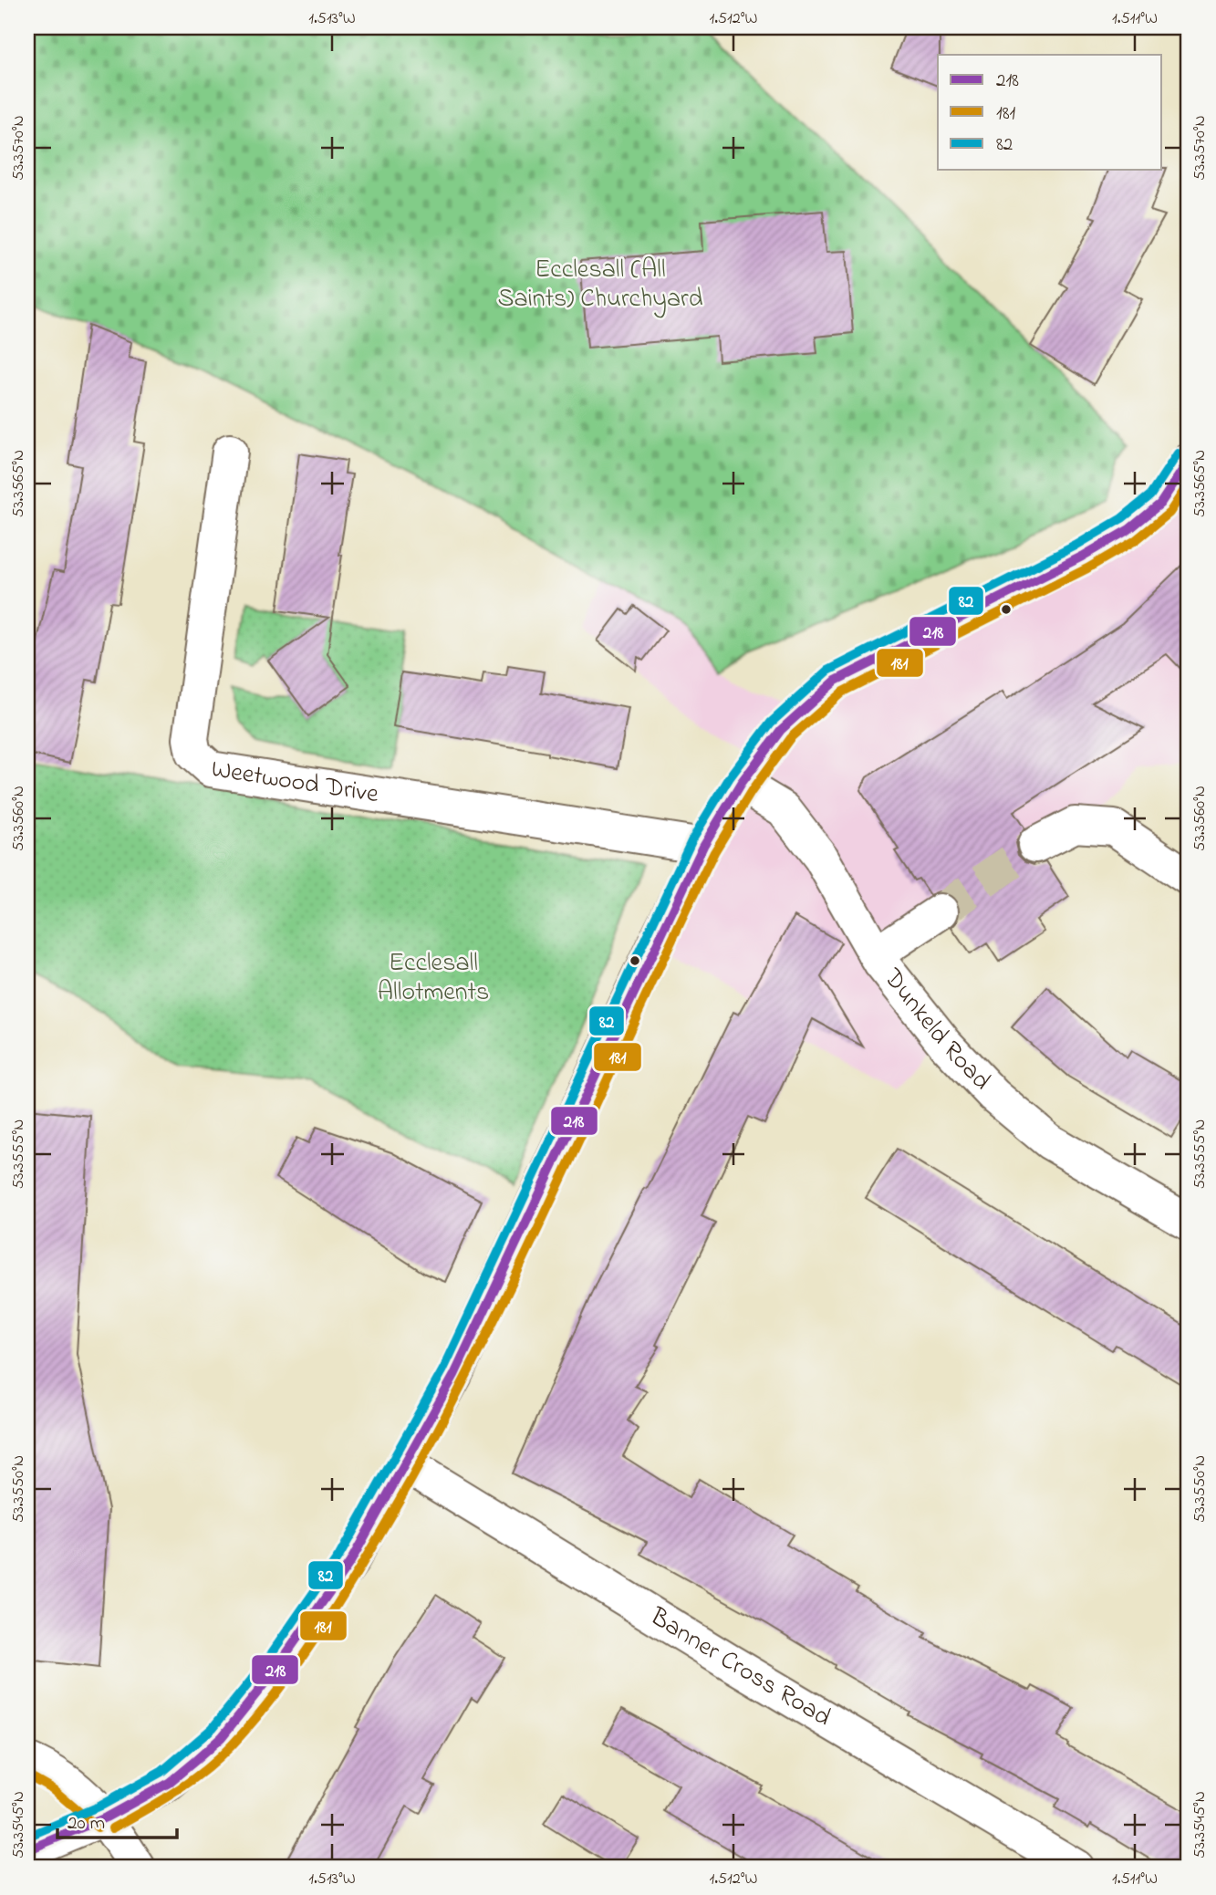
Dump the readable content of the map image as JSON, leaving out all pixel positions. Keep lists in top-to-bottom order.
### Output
{
  "streets": {
    "street": ["Weetwood Drive", "Dunkeld Road", "Banner Cross Road"]
  },
  "parks": ["Ecclesall (All Saints) Churchyard", "Ecclesall Allotments"],
  "lines": ["transit line 82", "transit line 218", "transit line 181"],
  "legend": ["218", "181", "82"],
  "scale_bar": "20 m",
  "coordinates": [
    "1.513°W",
    "1.512°W",
    "1.511°W",
    "53.3570°N",
    "53.3565°N",
    "53.3560°N",
    "53.3555°N",
    "53.3550°N",
    "53.3545°N"
  ]
}
